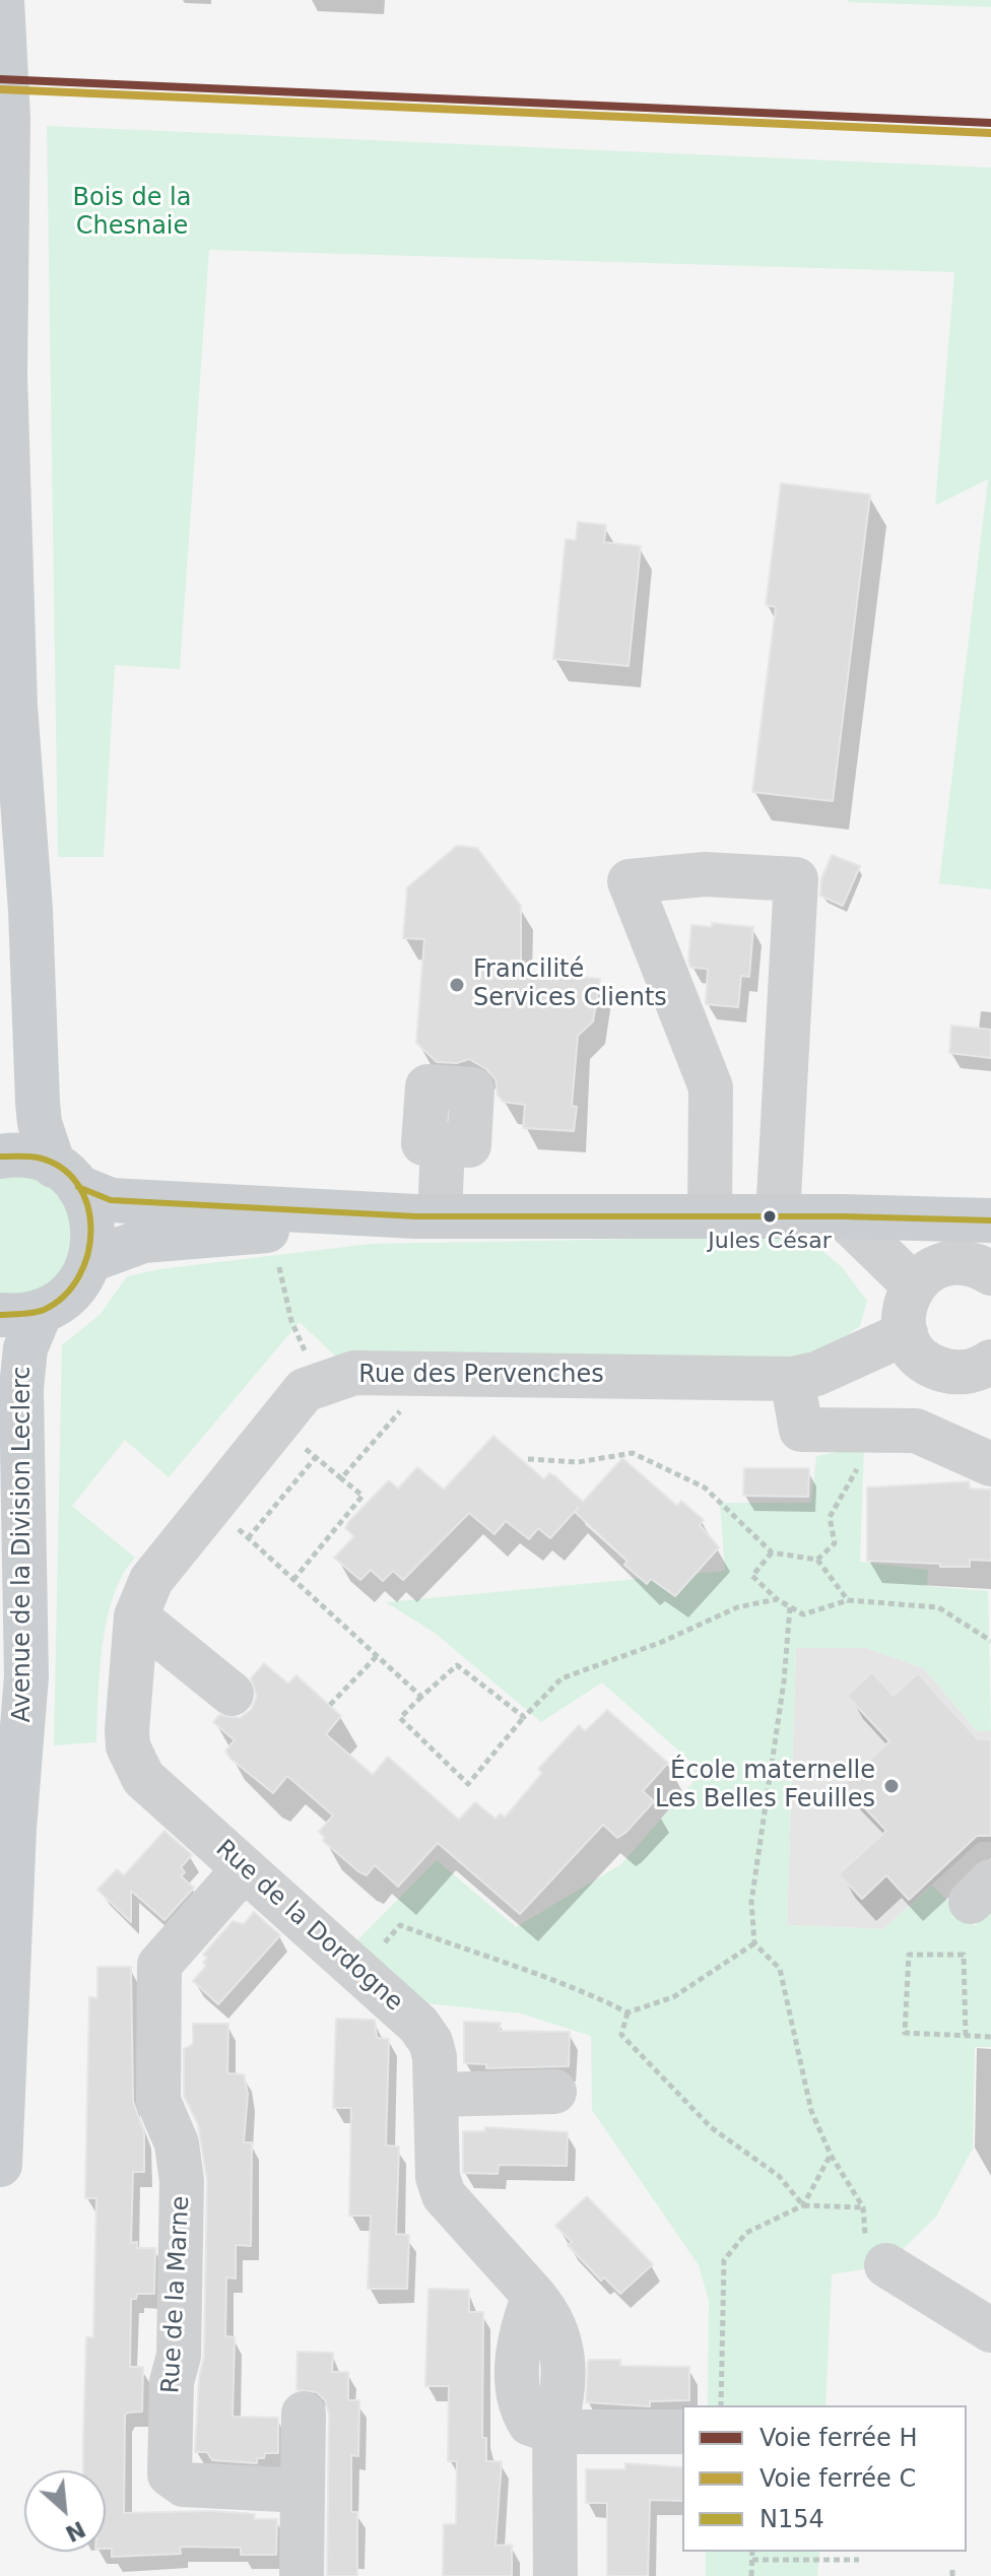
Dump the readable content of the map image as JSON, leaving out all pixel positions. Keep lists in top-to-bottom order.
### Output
{
  "streets": {
    "main road": ["Avenue de la Division Leclerc"],
    "street": ["Rue des Pervenches", "Rue de la Dordogne", "Rue de la Marne"]
  },
  "crossings": [
    ["Rue des Pervenches", "Rue de la Dordogne"],
    ["Rue de la Dordogne", "Rue de la Marne"]
  ],
  "parks": ["Bois de la Chesnaie"],
  "places": ["Francilité Services Clients", "Jules César", "École maternelle Les Belles Feuilles"],
  "lines": ["rail line H", "rail line C", "transit line N154"],
  "legend": ["Voie ferrée H", "Voie ferrée C", "N154"],
  "north": "bottom right"
}
